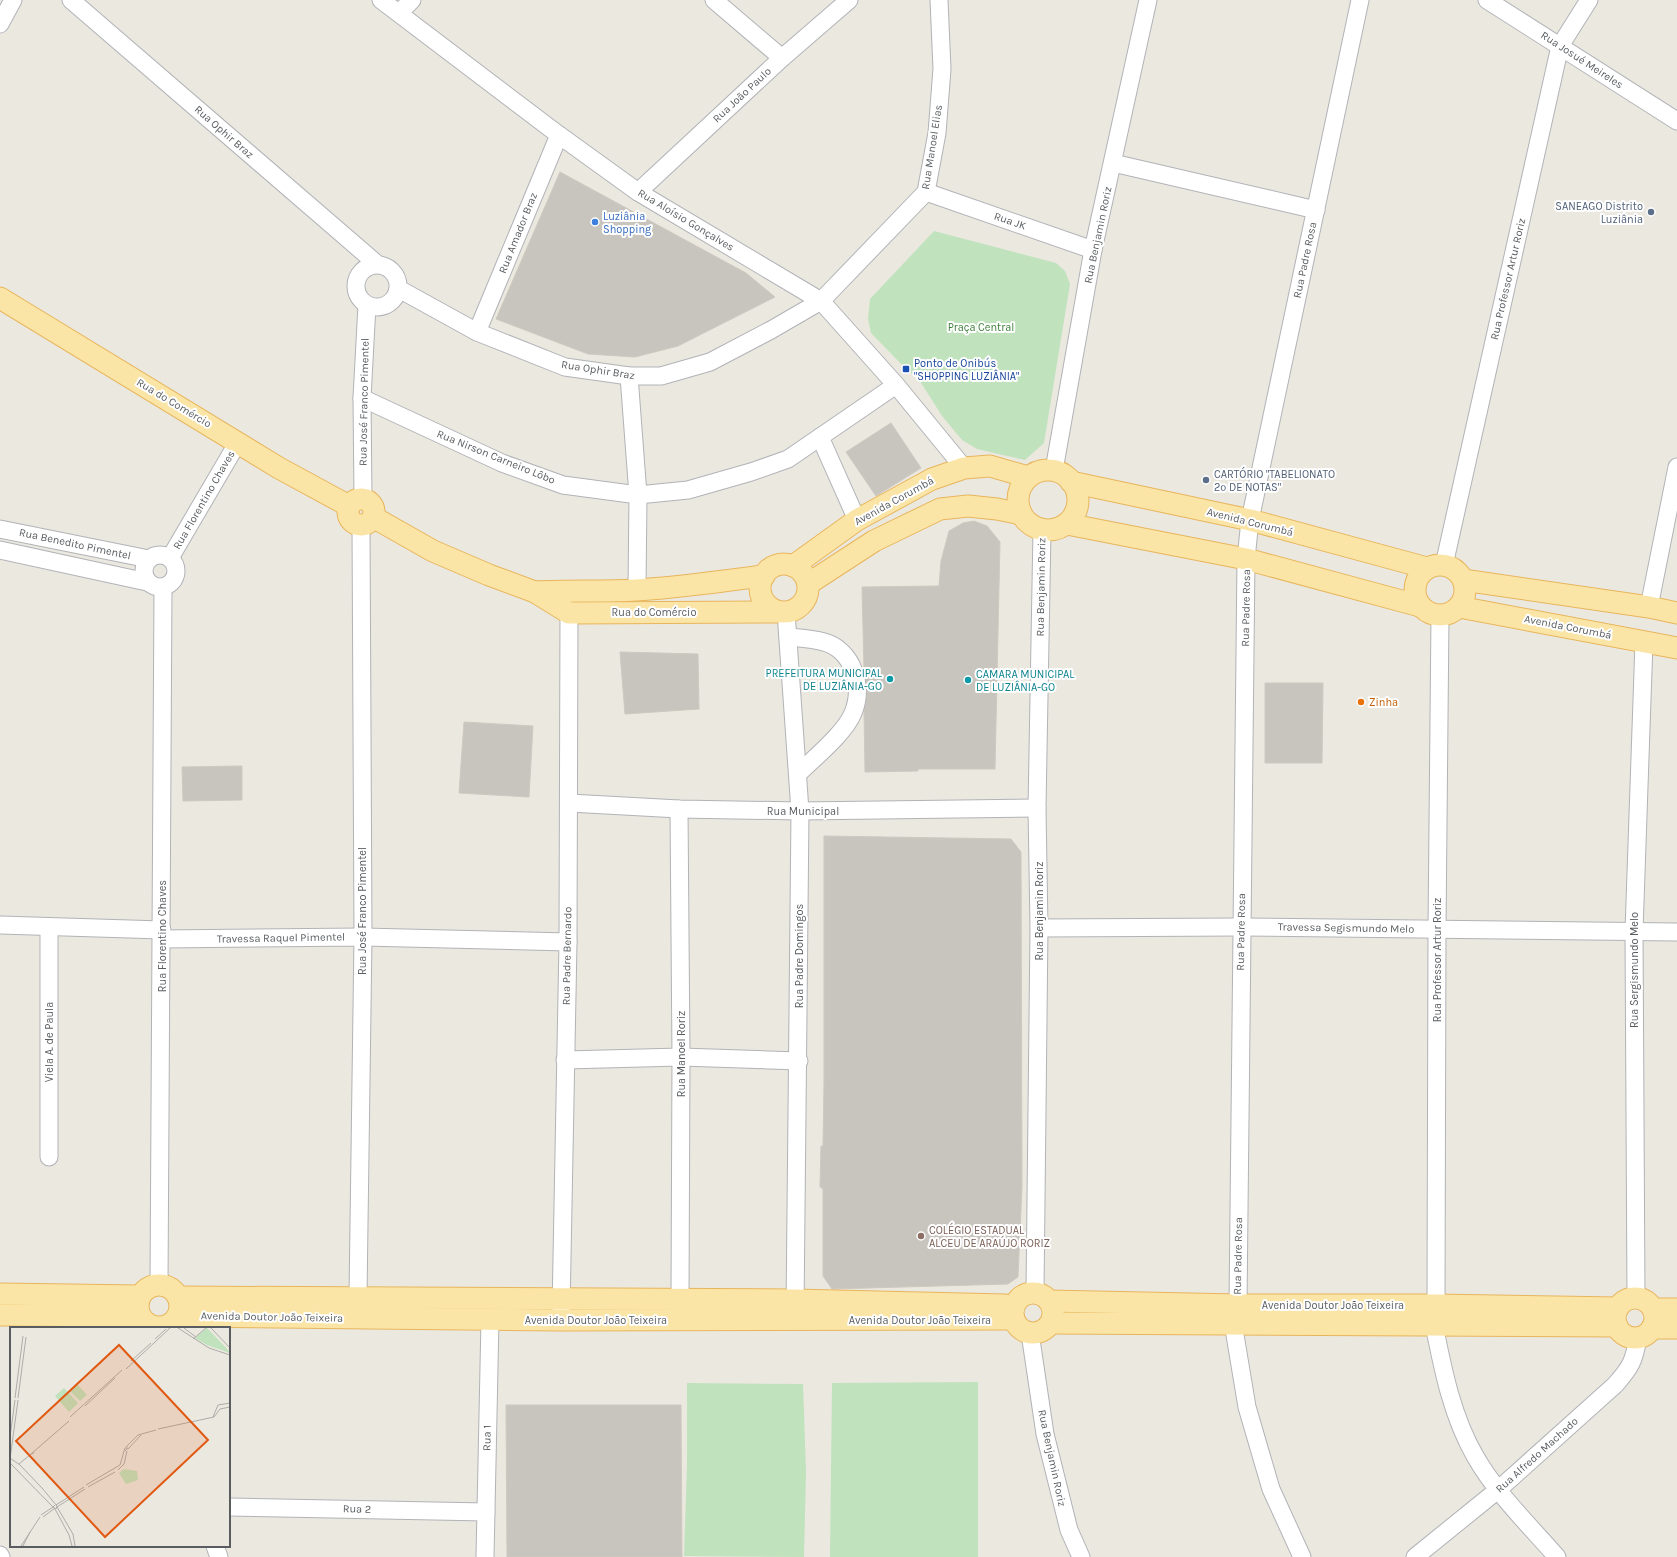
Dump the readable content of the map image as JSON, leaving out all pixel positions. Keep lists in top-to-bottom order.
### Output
{
  "streets": {
    "main road": ["Rua do Comércio", "Avenida Corumbá", "Avenida Doutor João Teixeira"],
    "street": [
      "Rua Josué Meireles",
      "Rua João Paulo",
      "Rua Ophir Braz",
      "Rua Manoel Elias",
      "Rua Aloísio Gonçalves",
      "Rua JK",
      "Rua Amador Braz",
      "Rua Benjamin Roriz",
      "Rua Padre Rosa",
      "Rua Professor Artur Roriz",
      "Rua José Franco Pimentel",
      "Rua Nirson Carneiro Lôbo",
      "Rua Florentino Chaves",
      "Rua Benedito Pimentel",
      "Rua Municipal",
      "Travessa Segismundo Melo",
      "Travessa Raquel Pimentel",
      "Rua Padre Bernardo",
      "Rua Padre Domingos",
      "Rua Sergismundo Melo",
      "Viela A. de Paula",
      "Rua Manoel Roriz",
      "Rua 1",
      "Rua Alfredo Machado",
      "Rua 2"
    ]
  },
  "crossings": [
    ["Rua Josué Meireles", "Rua Professor Artur Roriz"],
    ["Rua João Paulo", "Rua Aloísio Gonçalves"],
    ["Rua Ophir Braz", "Rua Manoel Elias"],
    ["Rua Ophir Braz", "Rua Aloísio Gonçalves"],
    ["Rua Ophir Braz", "Rua Amador Braz"],
    ["Rua Ophir Braz", "Rua José Franco Pimentel"],
    ["Rua Manoel Elias", "Rua Aloísio Gonçalves"],
    ["Rua Manoel Elias", "Rua JK"],
    ["Rua Aloísio Gonçalves", "Rua Amador Braz"],
    ["Rua Aloísio Gonçalves", "Rua Nirson Carneiro Lôbo"],
    ["Rua Aloísio Gonçalves", "Avenida Corumbá"],
    ["Rua JK", "Rua Benjamin Roriz"],
    ["Rua Benjamin Roriz", "Avenida Corumbá"],
    ["Rua Benjamin Roriz", "Rua Municipal"],
    ["Rua Benjamin Roriz", "Travessa Segismundo Melo"],
    ["Rua Benjamin Roriz", "Avenida Doutor João Teixeira"],
    ["Rua Padre Rosa", "Avenida Corumbá"],
    ["Rua Padre Rosa", "Travessa Segismundo Melo"],
    ["Rua Padre Rosa", "Avenida Doutor João Teixeira"],
    ["Rua Professor Artur Roriz", "Avenida Corumbá"],
    ["Rua Professor Artur Roriz", "Travessa Segismundo Melo"],
    ["Rua Professor Artur Roriz", "Avenida Doutor João Teixeira"],
    ["Rua José Franco Pimentel", "Rua do Comércio"],
    ["Rua José Franco Pimentel", "Rua Nirson Carneiro Lôbo"],
    ["Rua José Franco Pimentel", "Travessa Raquel Pimentel"],
    ["Rua José Franco Pimentel", "Avenida Doutor João Teixeira"],
    ["Rua do Comércio", "Rua Florentino Chaves"],
    ["Rua do Comércio", "Avenida Corumbá"],
    ["Rua do Comércio", "Rua Padre Bernardo"],
    ["Rua do Comércio", "Rua Padre Domingos"],
    ["Rua Florentino Chaves", "Rua Benedito Pimentel"],
    ["Rua Florentino Chaves", "Travessa Raquel Pimentel"],
    ["Avenida Corumbá", "Rua Padre Domingos"],
    ["Avenida Corumbá", "Rua Sergismundo Melo"],
    ["Rua Municipal", "Rua Padre Bernardo"],
    ["Rua Municipal", "Rua Padre Domingos"],
    ["Rua Municipal", "Rua Manoel Roriz"],
    ["Travessa Segismundo Melo", "Rua Sergismundo Melo"],
    ["Travessa Raquel Pimentel", "Rua Padre Bernardo"],
    ["Travessa Raquel Pimentel", "Viela A. de Paula"],
    ["Rua Padre Bernardo", "Avenida Doutor João Teixeira"],
    ["Rua Padre Domingos", "Avenida Doutor João Teixeira"],
    ["Rua Sergismundo Melo", "Avenida Doutor João Teixeira"],
    ["Rua Sergismundo Melo", "Rua Alfredo Machado"],
    ["Rua Manoel Roriz", "Avenida Doutor João Teixeira"],
    ["Avenida Doutor João Teixeira", "Rua 1"],
    ["Avenida Doutor João Teixeira", "Rua Alfredo Machado"],
    ["Rua 1", "Rua 2"]
  ],
  "parks": ["Praça Central"],
  "places": {
    "other": [
      "SANEAGO Distrito Luziânia",
      "Luziânia Shopping",
      "CARTÓRIO \"TABELIONATO 2º DE NOTAS\"",
      "PREFEITURA MUNICIPAL DE LUZIÂNIA-GO",
      "CAMARA MUNICIPAL DE LUZIÂNIA-GO",
      "Zinha",
      "COLÉGIO ESTADUAL ALCEU DE ARAÚJO RORIZ"
    ],
    "transit": ["Ponto de Onibús \"SHOPPING LUZIÂNIA\""]
  }
}
